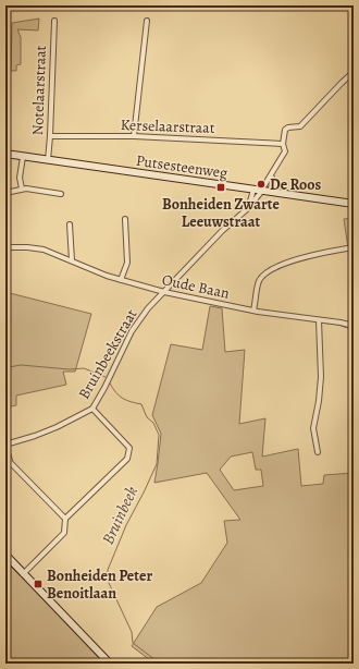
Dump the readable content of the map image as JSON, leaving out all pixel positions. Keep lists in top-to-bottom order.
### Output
{
  "streets": {
    "main road": ["Putsesteenweg"],
    "street": [
      "Notelaarstraat",
      "Kerselaarstraat",
      "Oude Baan",
      "Bruinbeekstraat"
    ]
  },
  "crossings": [
    ["Notelaarstraat", "Kerselaarstraat"],
    ["Notelaarstraat", "Putsesteenweg"],
    ["Putsesteenweg", "Bruinbeekstraat"],
    ["Oude Baan", "Bruinbeekstraat"]
  ],
  "water": ["Bruinbeek"],
  "places": {
    "other": ["De Roos"],
    "transit": ["Bonheiden Zwarte Leeuwstraat", "Bonheiden Peter Benoitlaan"]
  }
}
